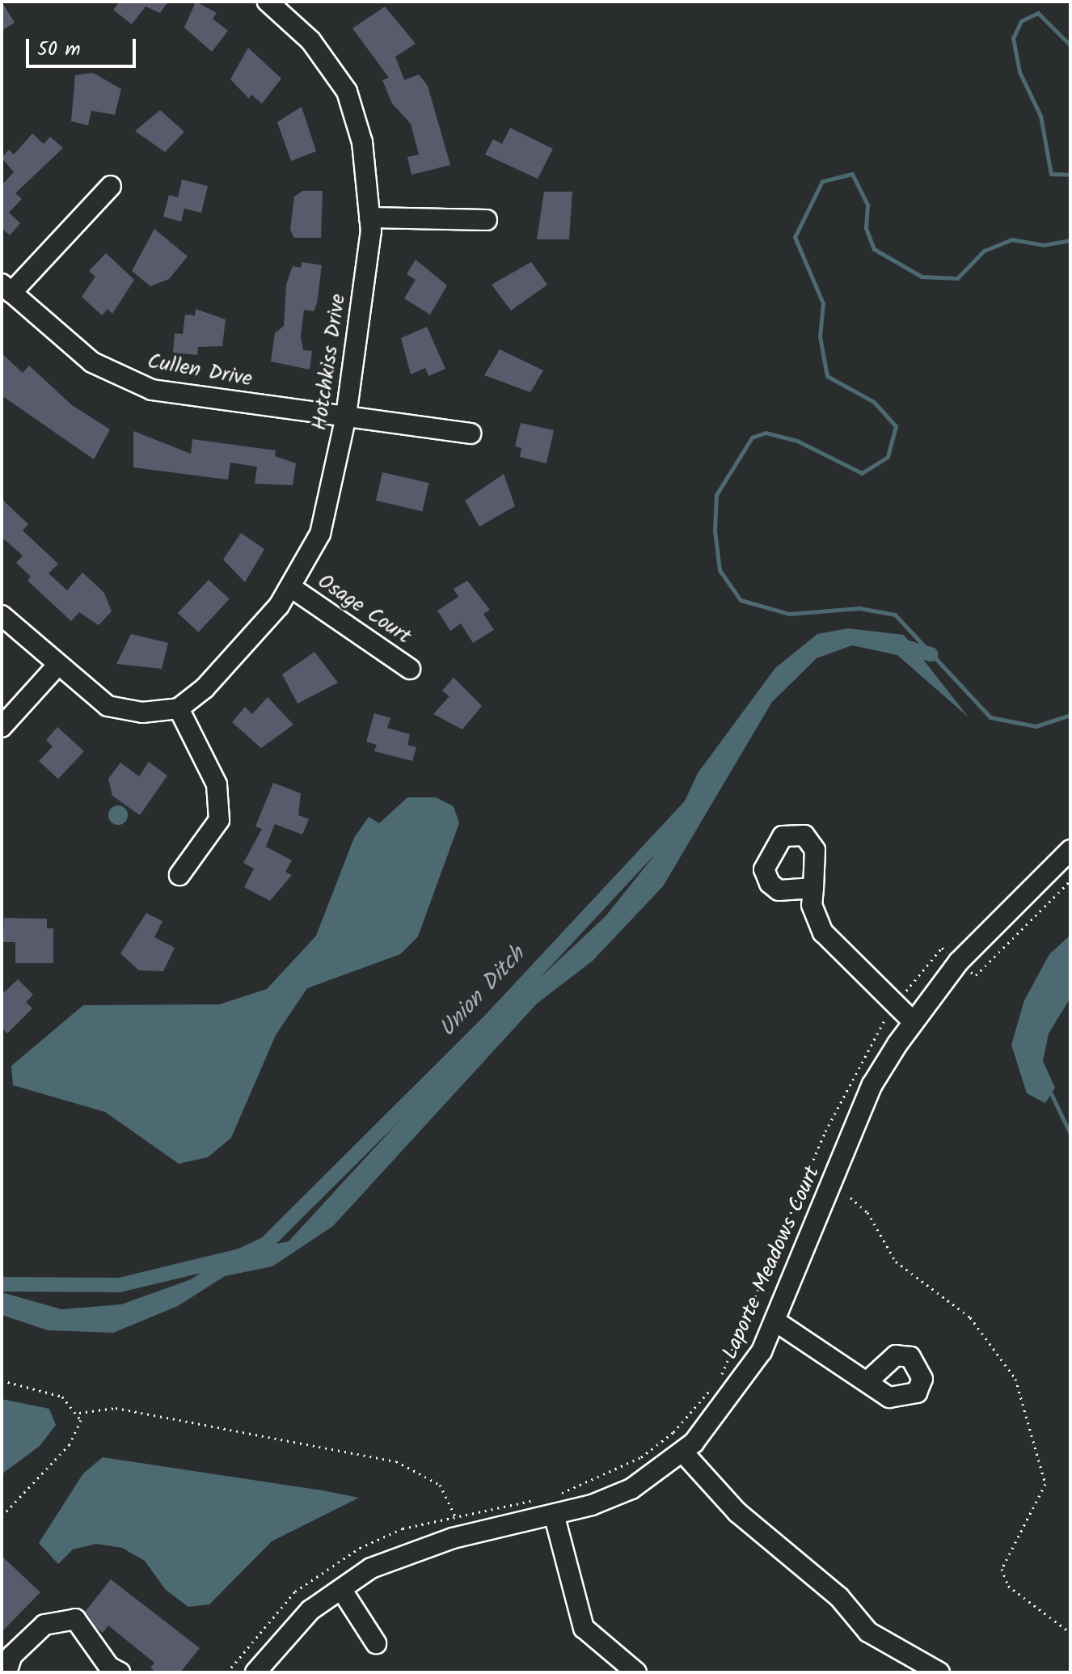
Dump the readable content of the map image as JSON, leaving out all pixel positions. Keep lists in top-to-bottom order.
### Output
{
  "streets": {
    "street": [
      "Hotchkiss Drive",
      "Cullen Drive",
      "Osage Court",
      "Laporte Meadows Court"
    ]
  },
  "crossings": [
    ["Hotchkiss Drive", "Cullen Drive"],
    ["Hotchkiss Drive", "Osage Court"]
  ],
  "water": ["Union Ditch"],
  "scale_bar": "50 m"
}
